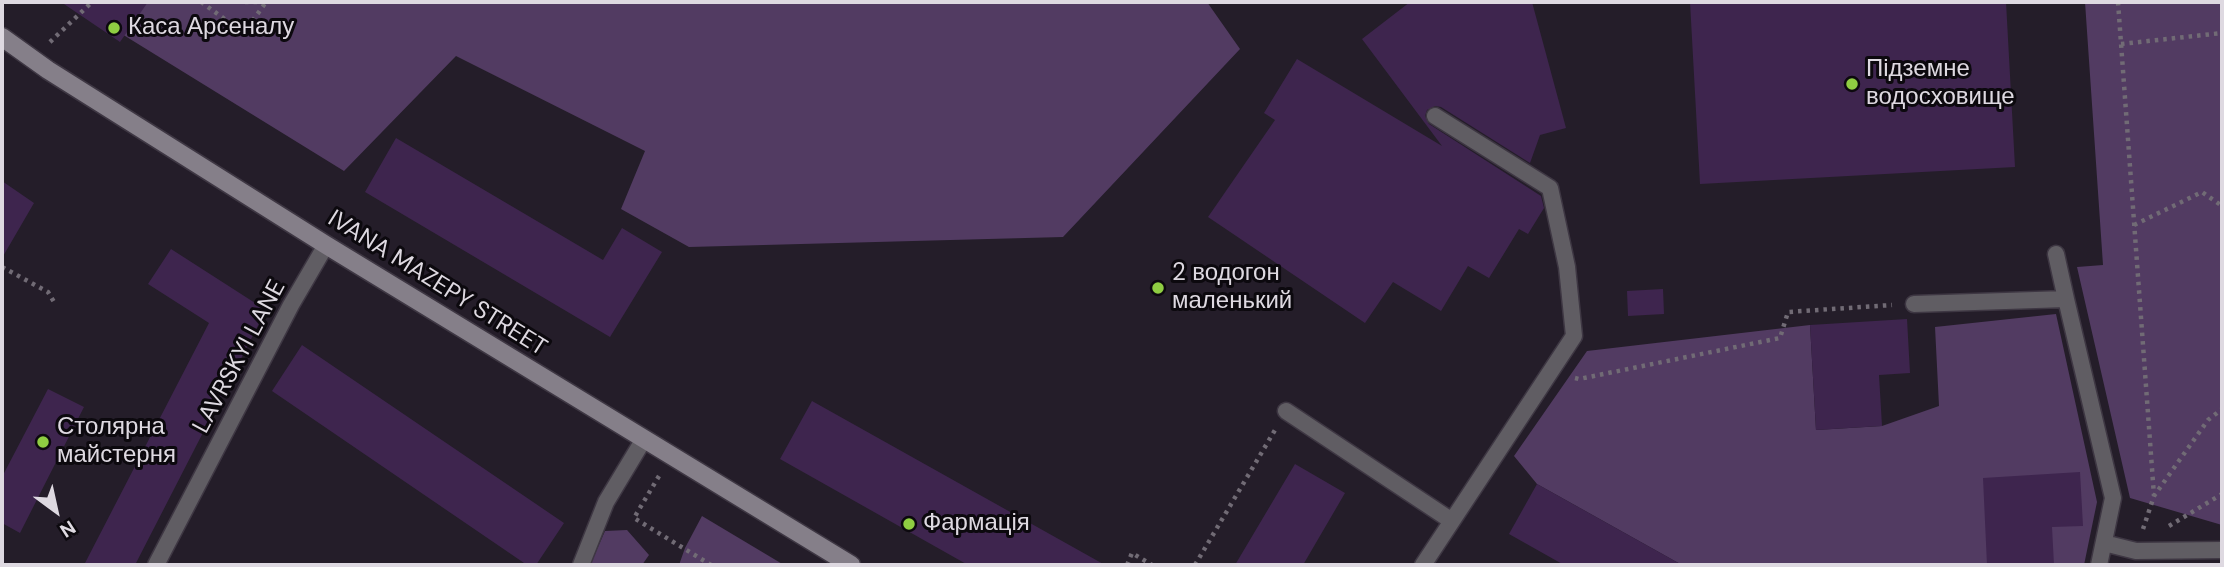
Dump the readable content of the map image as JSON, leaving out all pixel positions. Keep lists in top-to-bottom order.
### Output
{
  "streets": {
    "main road": ["IVANA MAZEPY STREET"],
    "lane": ["LAVRSKYI LANE"]
  },
  "crossings": [
    ["IVANA MAZEPY STREET", "LAVRSKYI LANE"]
  ],
  "places": [
    "Каса Арсеналу",
    "Підземне водосховище",
    "2 водогон маленький",
    "Столярна майстерня",
    "Фармація"
  ],
  "north": "bottom right"
}
